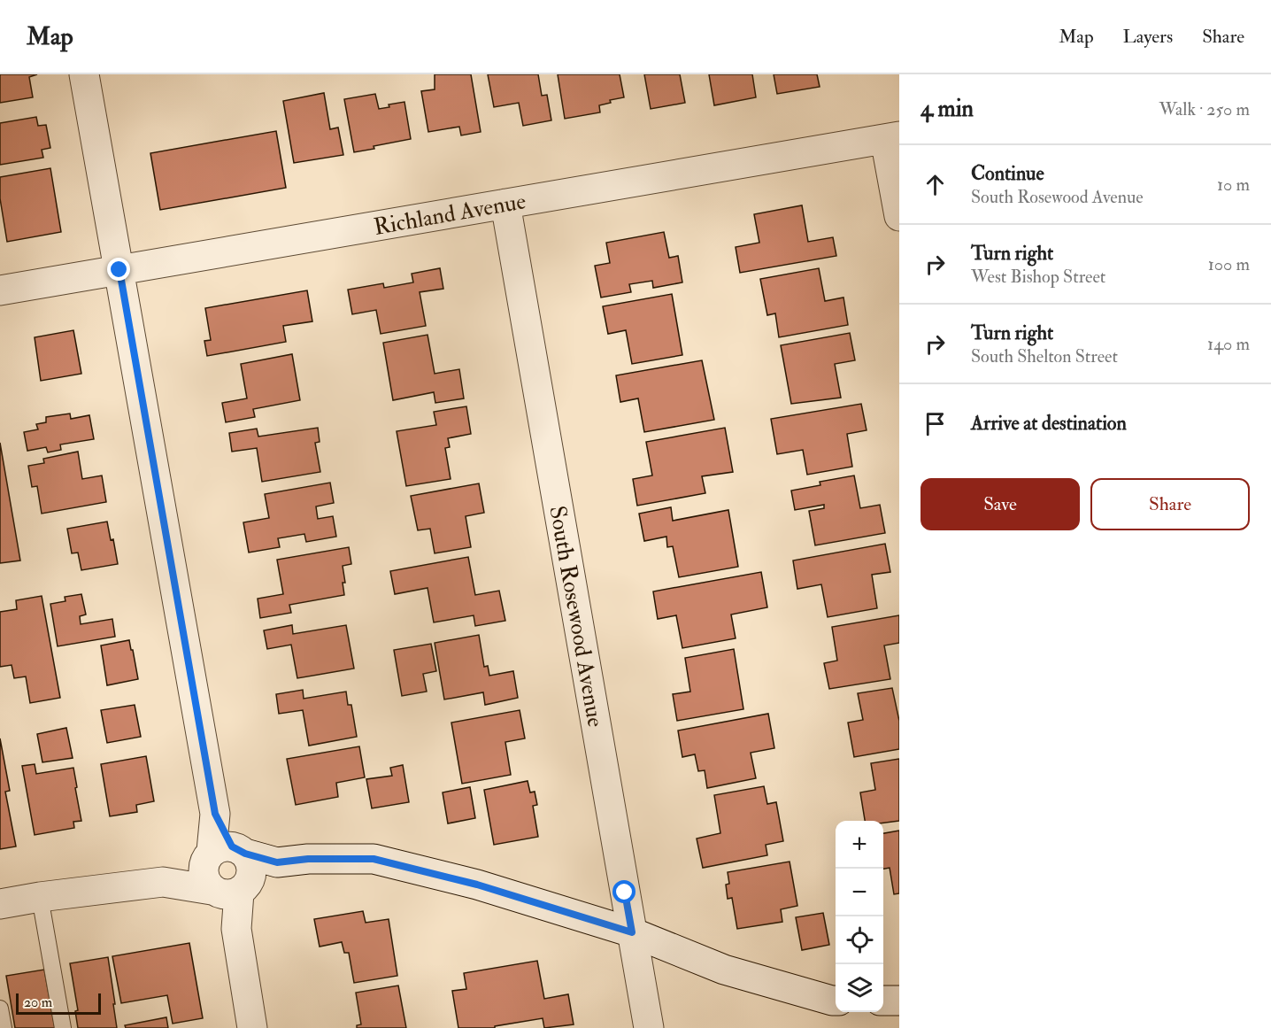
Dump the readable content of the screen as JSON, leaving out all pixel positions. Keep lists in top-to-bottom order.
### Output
{
  "streets": {
    "street": ["Richland Avenue", "South Rosewood Avenue"]
  },
  "crossings": [
    ["Richland Avenue", "South Rosewood Avenue"]
  ],
  "scale_bar": "20 m",
  "page": {
    "header": "Map",
    "nav": ["Map", "Layers", "Share"],
    "heading": ["4 min", "Walk · 250 m"],
    "list": [
      ["Continue", "South Rosewood Avenue", "10 m"],
      ["Turn right", "West Bishop Street", "100 m"],
      ["Turn right", "South Shelton Street", "140 m"],
      "Arrive at destination"
    ],
    "buttons": ["Save", "Share"],
    "map_buttons": ["+", "−"],
    "scale": "20 m"
  }
}
